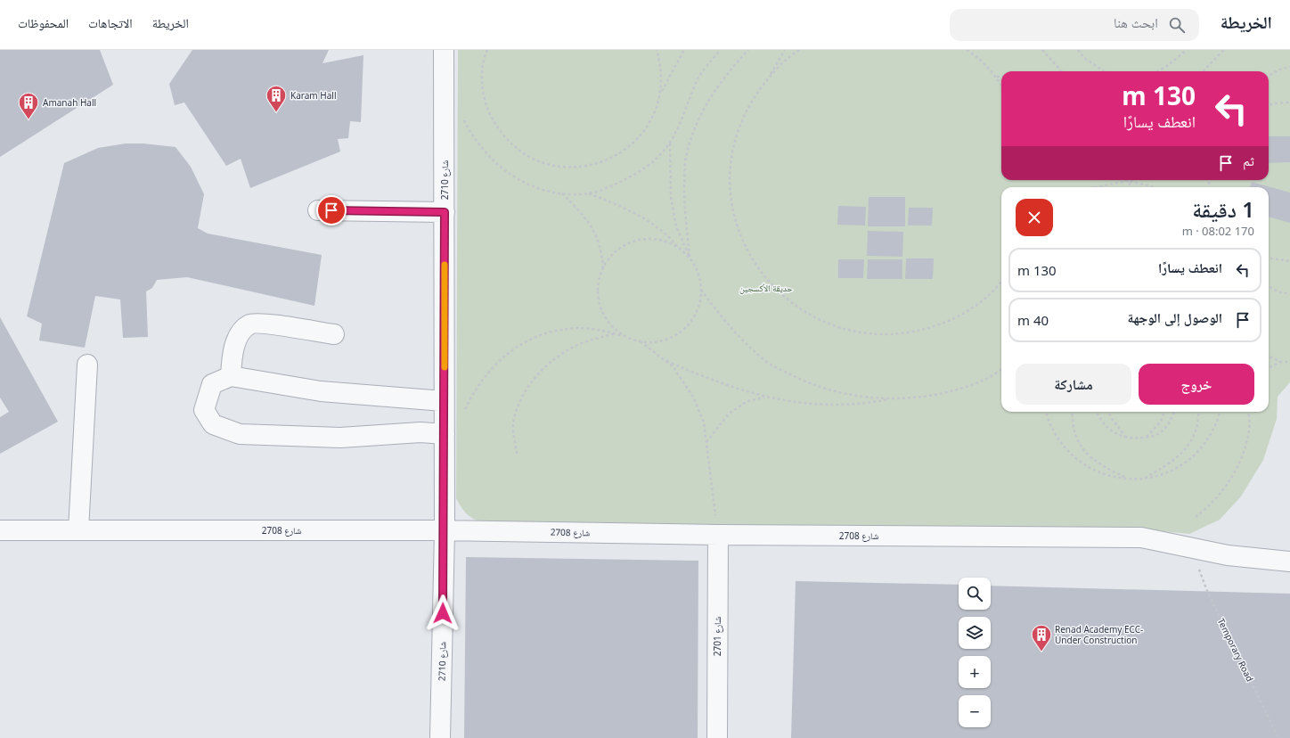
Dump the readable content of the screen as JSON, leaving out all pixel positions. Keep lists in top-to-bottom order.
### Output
{
  "streets": {
    "street": ["شارع 2710", "شارع 2708", "شارع 2701"],
    "path": ["Temporary Road"]
  },
  "crossings": [
    ["شارع 2710", "شارع 2708"],
    ["شارع 2708", "شارع 2701"]
  ],
  "parks": ["حديقة الأكسجين"],
  "places": {
    "building": ["Karam Hall", "Amanah Hall", "Renad Academy ECC- Under Construction"]
  },
  "page": {
    "header": "الخريطة",
    "search": "ابحث هنا",
    "nav": ["الخريطة", "الاتجاهات", "المحفوظات"],
    "turn": ["130 m", "انعطف يسارًا"],
    "then": "ثم",
    "heading": ["1 دقيقة", "170 m · 08:02"],
    "list": [
      {
        "name": "انعطف يسارًا",
        "value": "130 m"
      },
      {
        "name": "الوصول إلى الوجهة",
        "value": "40 m"
      }
    ],
    "buttons": ["خروج", "مشاركة"],
    "map_buttons": ["+", "−"]
  }
}
